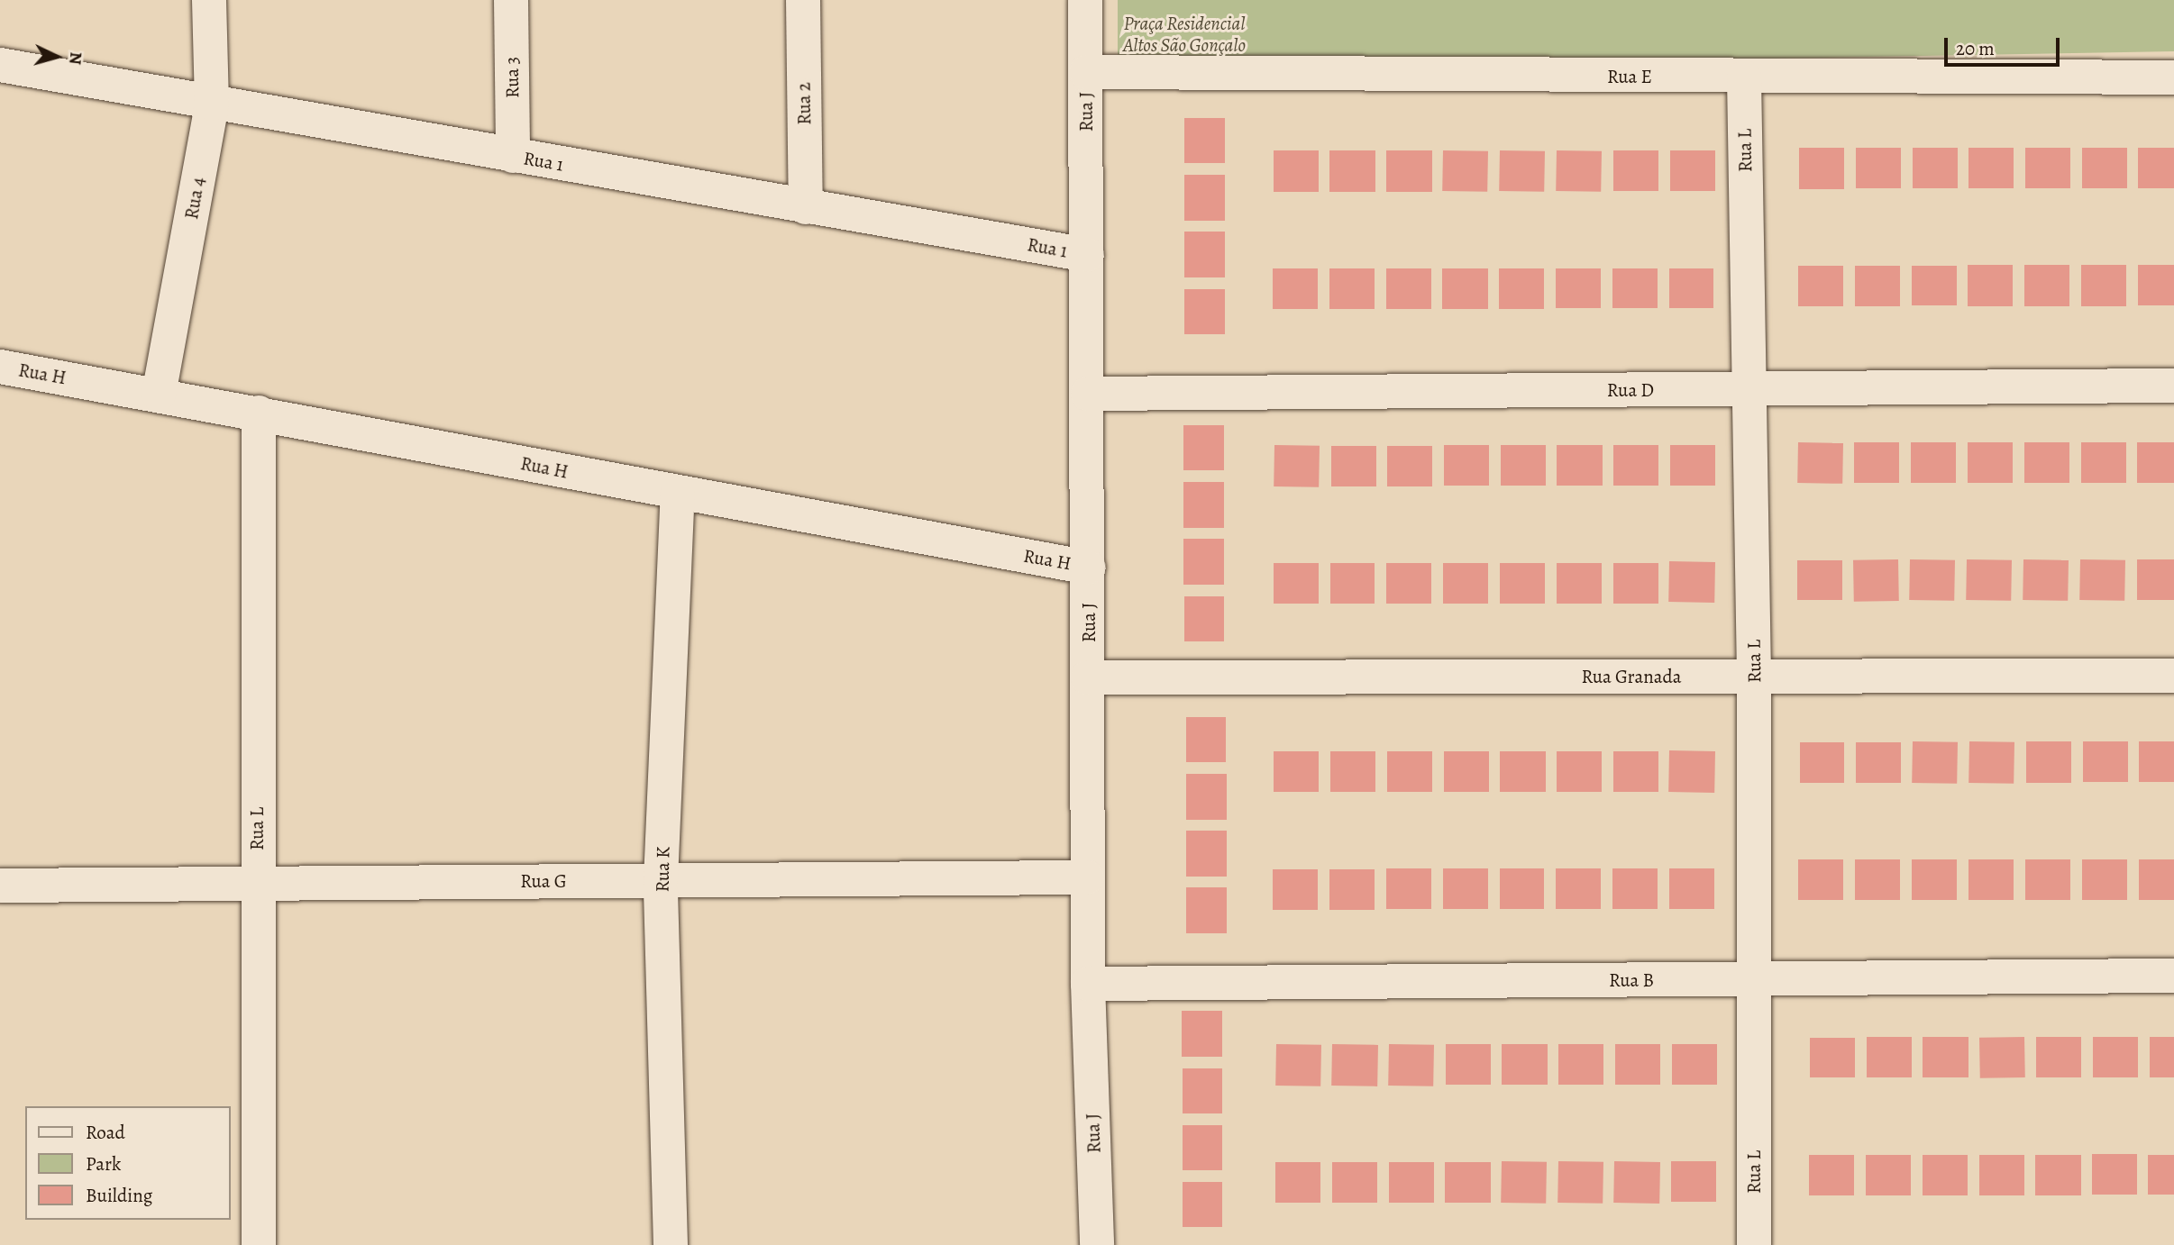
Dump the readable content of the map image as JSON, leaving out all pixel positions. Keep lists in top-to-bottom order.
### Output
{
  "streets": {
    "street": [
      "Rua E",
      "Rua 3",
      "Rua 2",
      "Rua J",
      "Rua L",
      "Rua 1",
      "Rua 4",
      "Rua H",
      "Rua D",
      "Rua Granada",
      "Rua K",
      "Rua G",
      "Rua B"
    ]
  },
  "crossings": [
    ["Rua E", "Rua J"],
    ["Rua E", "Rua L"],
    ["Rua 3", "Rua 1"],
    ["Rua 2", "Rua 1"],
    ["Rua J", "Rua 1"],
    ["Rua J", "Rua H"],
    ["Rua J", "Rua D"],
    ["Rua J", "Rua Granada"],
    ["Rua J", "Rua G"],
    ["Rua J", "Rua B"],
    ["Rua L", "Rua H"],
    ["Rua L", "Rua D"],
    ["Rua L", "Rua Granada"],
    ["Rua L", "Rua G"],
    ["Rua L", "Rua B"],
    ["Rua 1", "Rua 4"],
    ["Rua 4", "Rua H"],
    ["Rua H", "Rua K"],
    ["Rua K", "Rua G"]
  ],
  "parks": ["Praça Residencial Altos São Gonçalo"],
  "legend": ["Road", "Park", "Building"],
  "scale_bar": "20 m",
  "north": "right"
}
